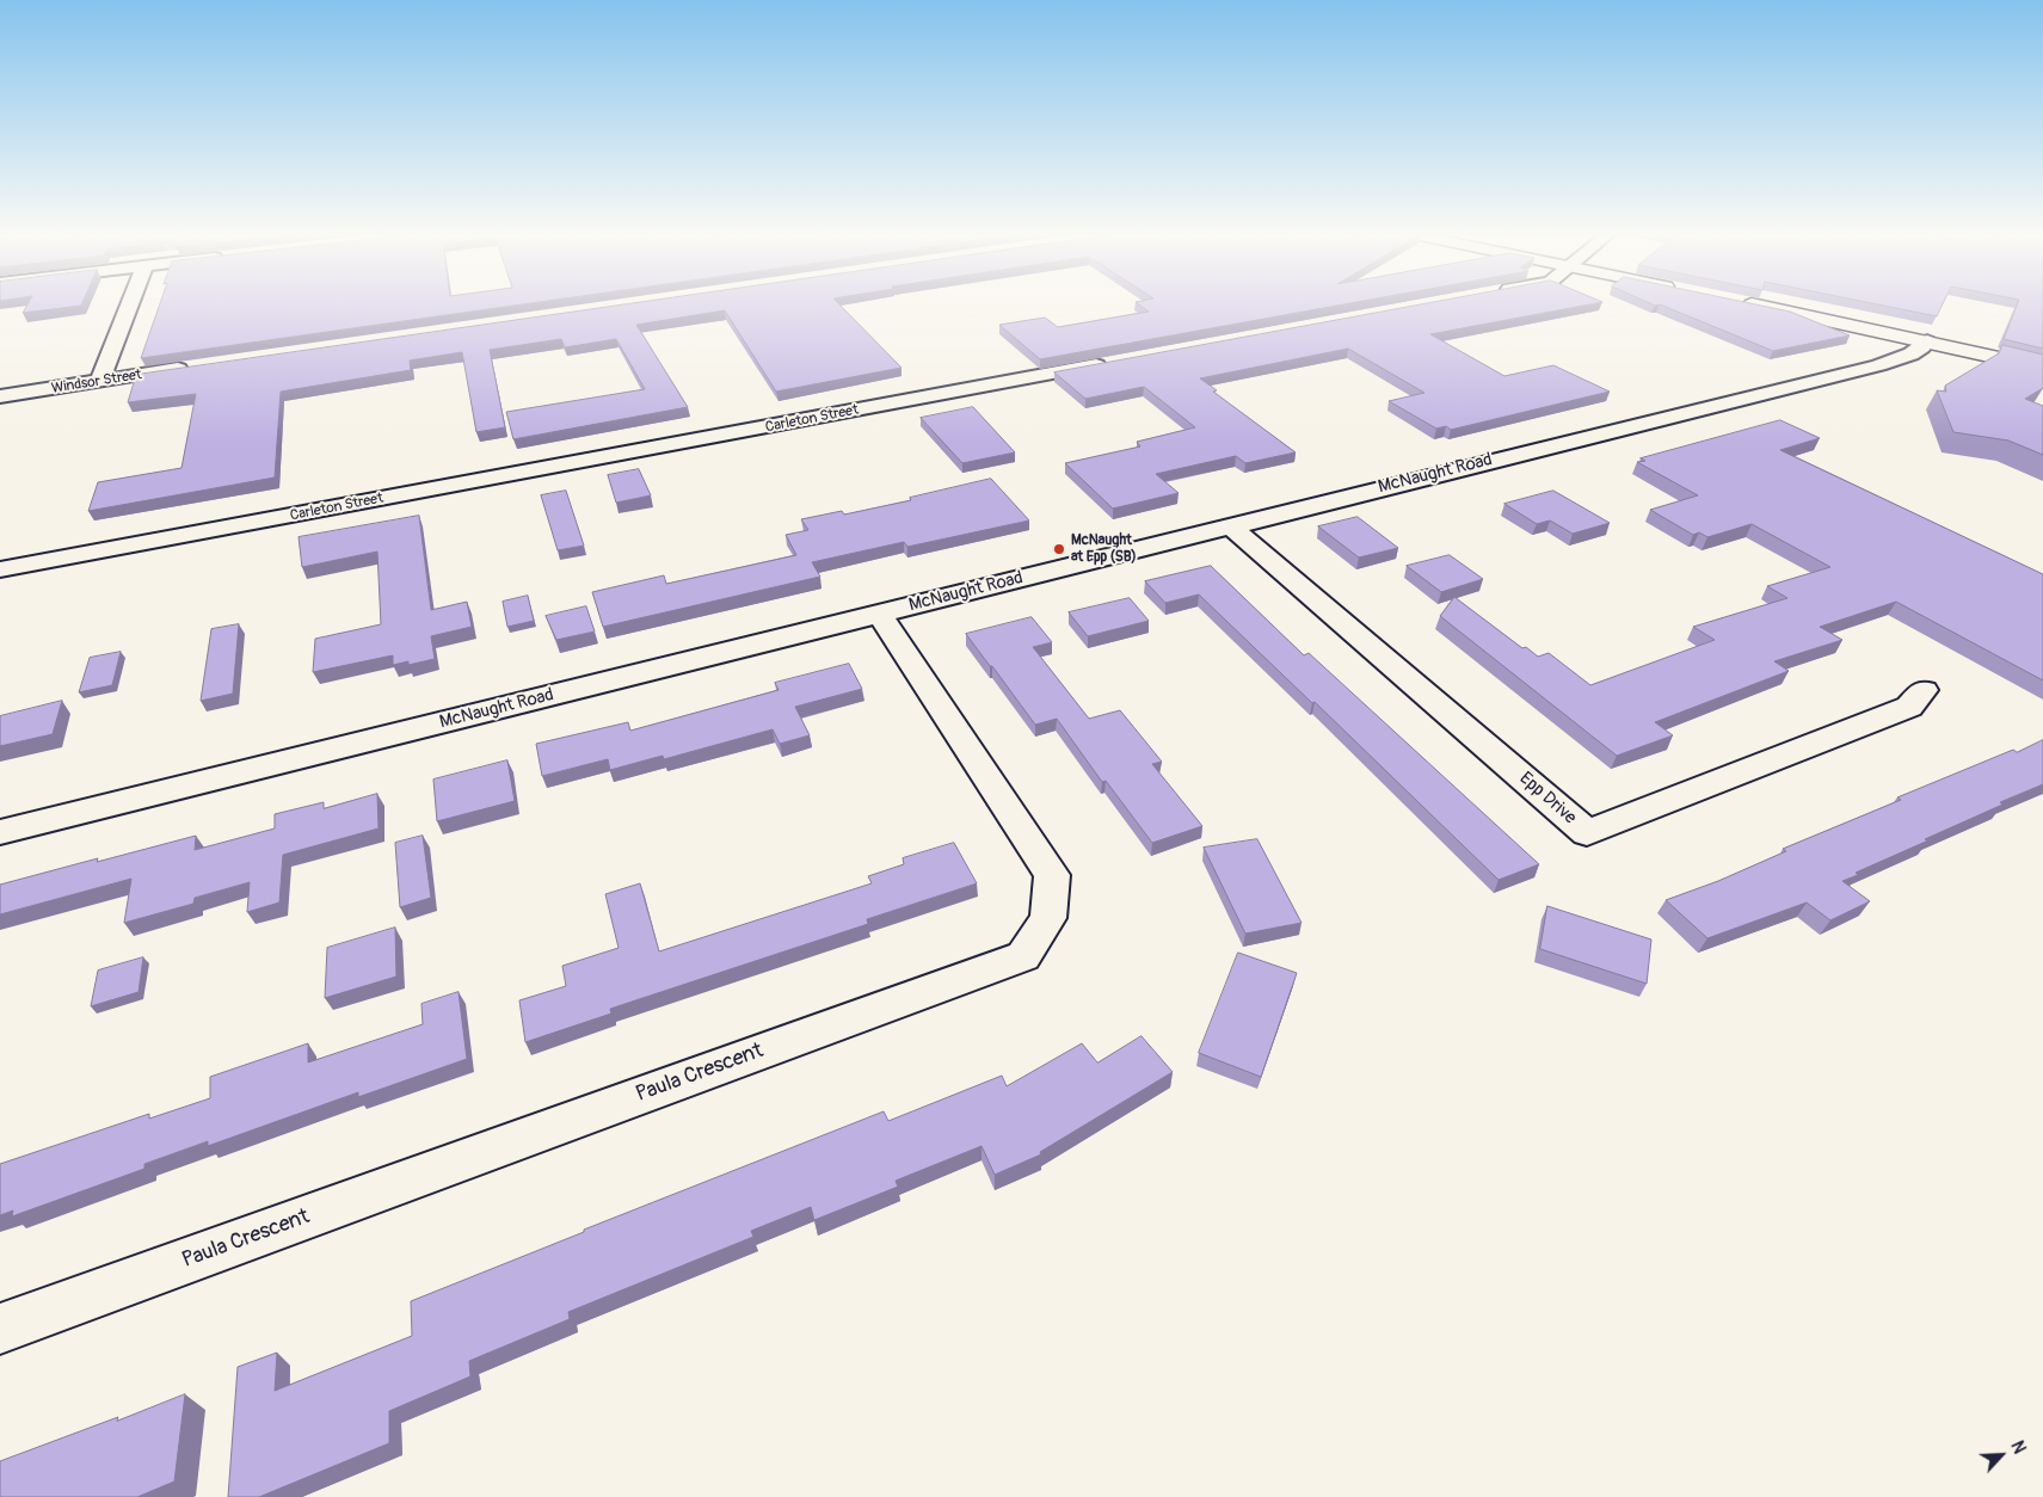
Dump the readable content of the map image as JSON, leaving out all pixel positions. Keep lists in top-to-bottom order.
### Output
{
  "streets": {
    "street": [
      "Windsor Street",
      "Carleton Street",
      "McNaught Road",
      "Epp Drive",
      "Paula Crescent"
    ]
  },
  "crossings": [
    ["McNaught Road", "Epp Drive"],
    ["McNaught Road", "Paula Crescent"]
  ],
  "places": ["McNaught at Epp (SB)"],
  "north": "top right"
}
